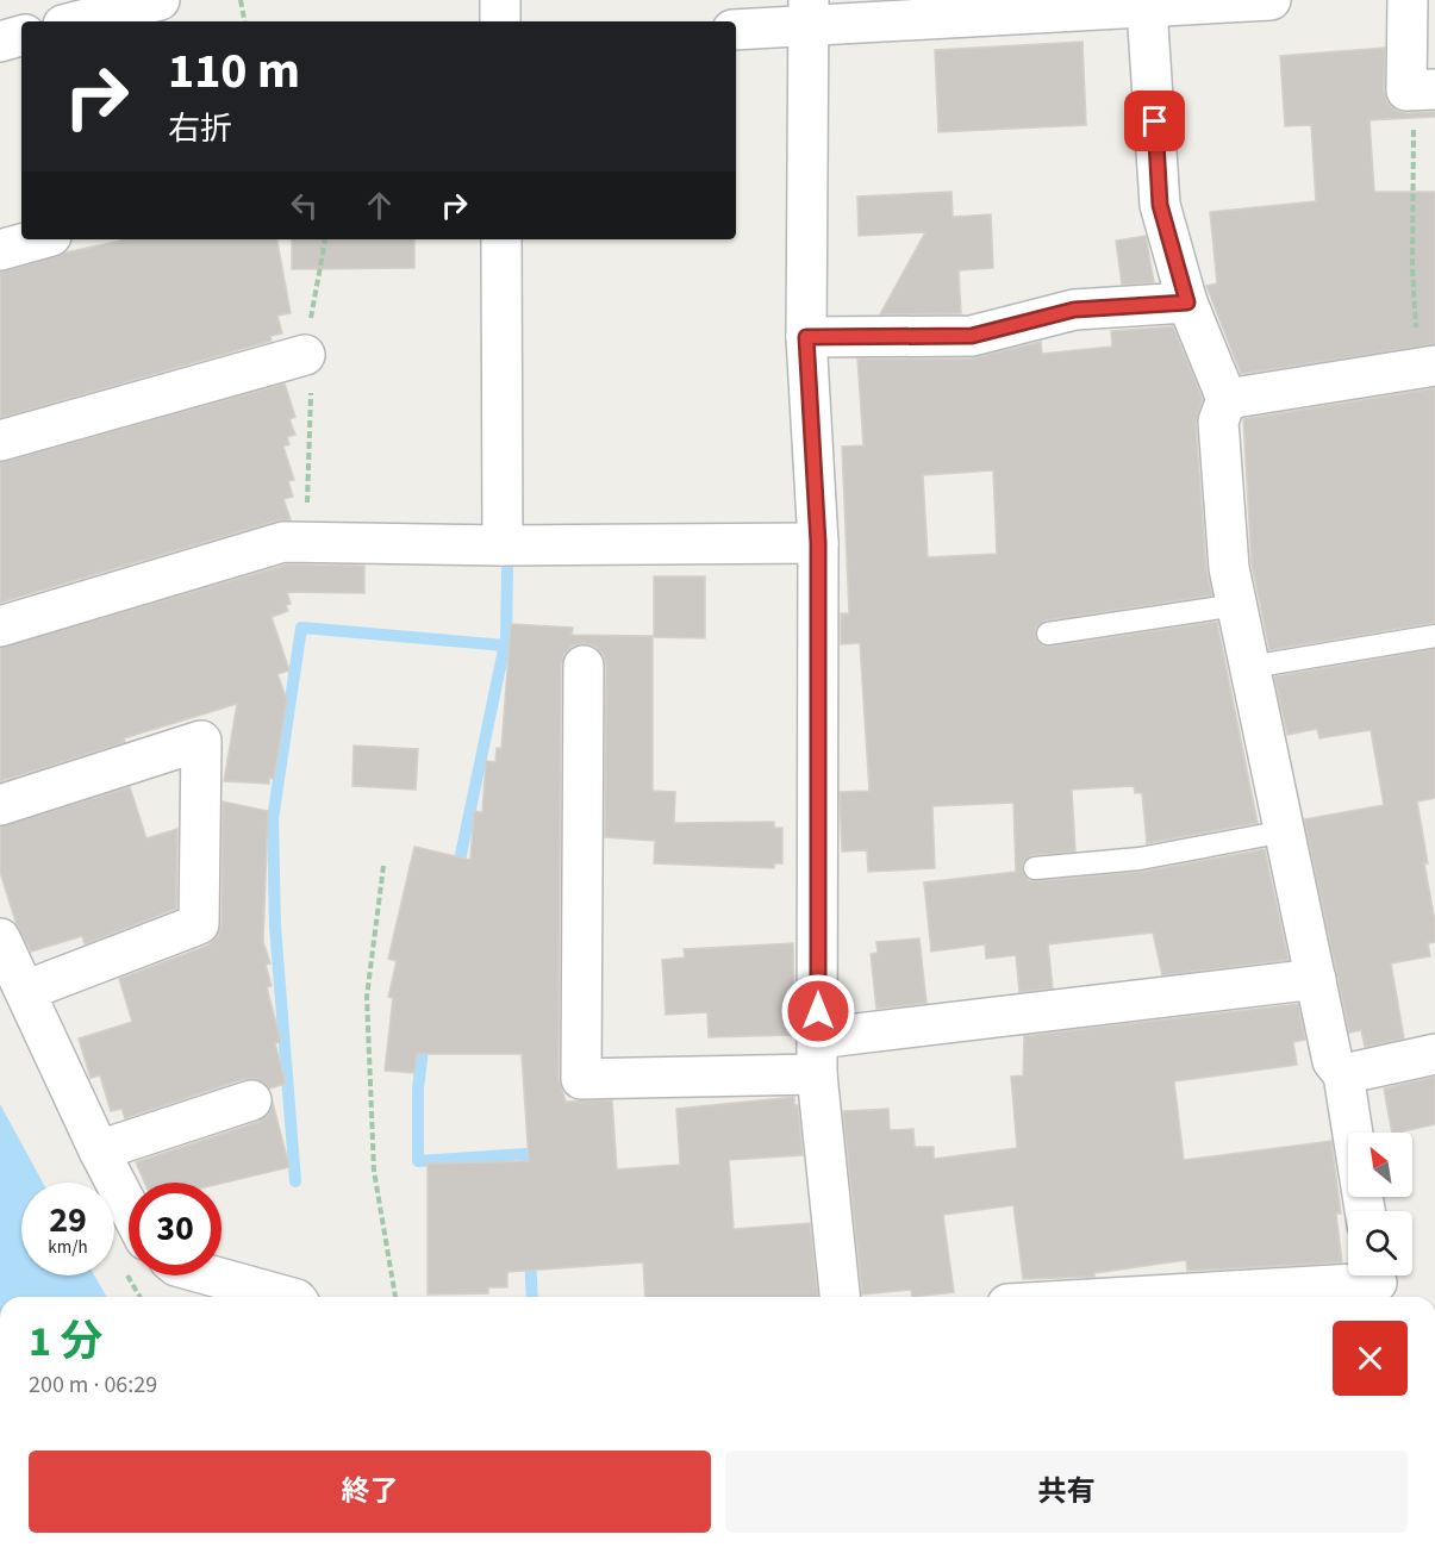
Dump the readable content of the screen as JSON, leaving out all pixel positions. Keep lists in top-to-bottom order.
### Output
{
  "north": "top left",
  "page": {
    "turn": ["110 m", "右折"],
    "speed": "29 km/h",
    "limit": "30",
    "heading": ["1 分", "200 m · 06:29"],
    "buttons": ["終了", "共有"]
  }
}
